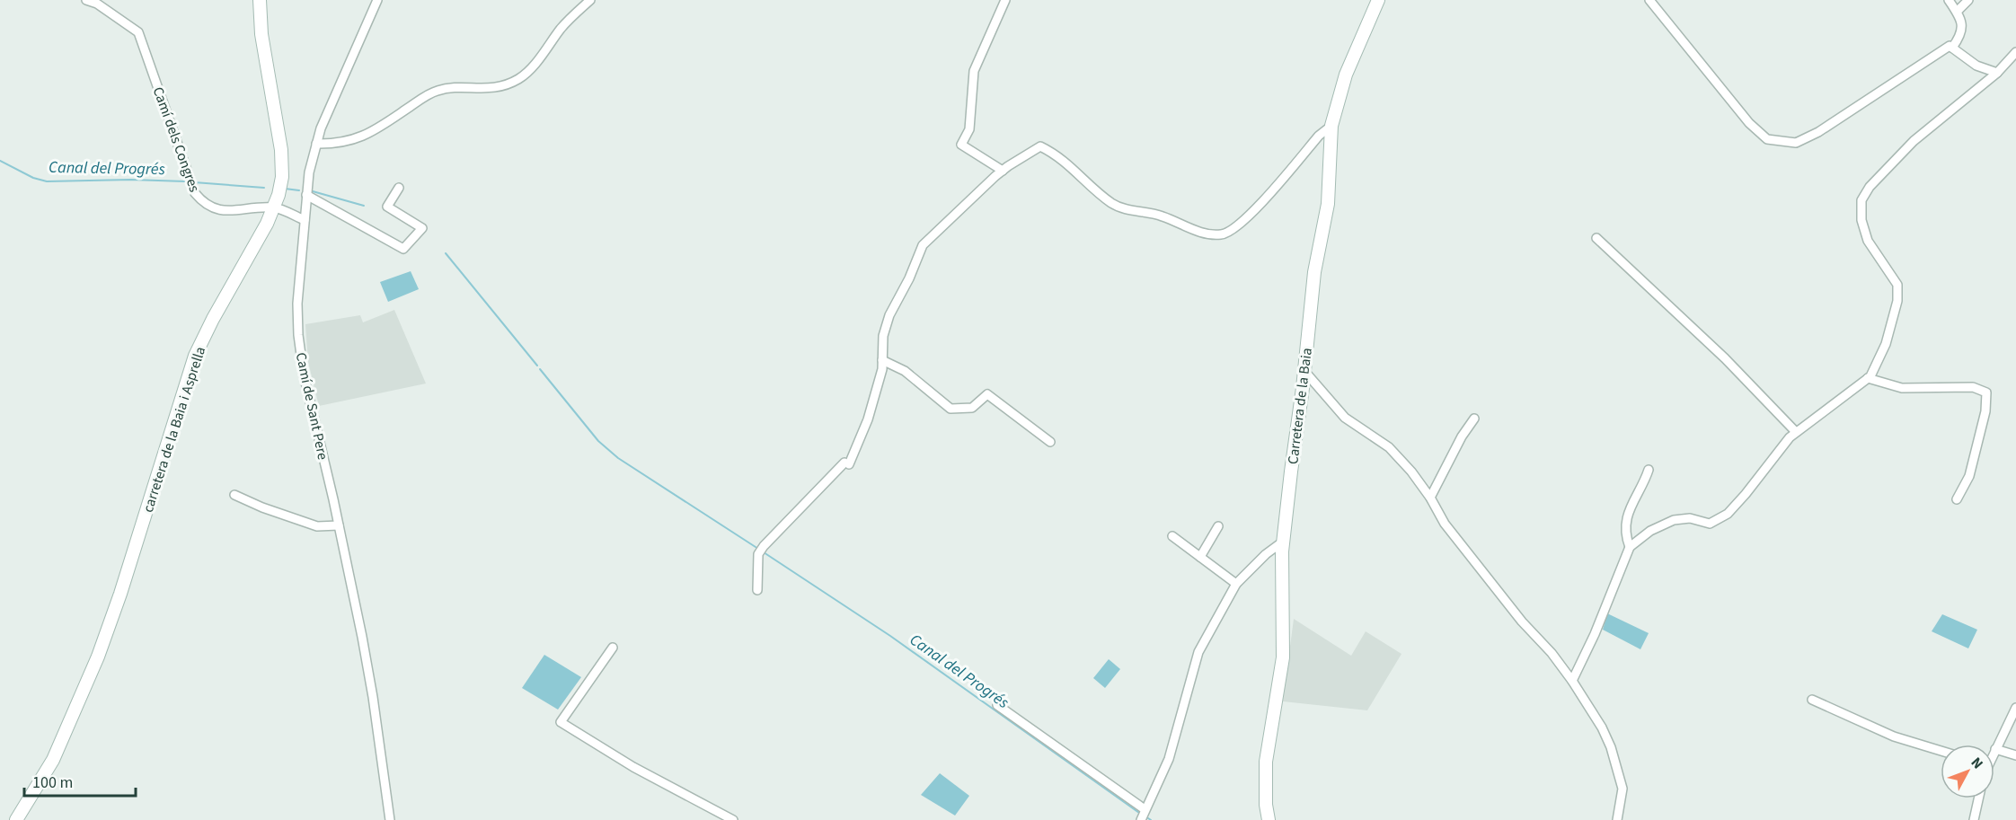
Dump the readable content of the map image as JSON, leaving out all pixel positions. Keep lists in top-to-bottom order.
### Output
{
  "streets": {
    "main road": ["Carretera de la Baia", "carretera de la Baia i Asprella"],
    "street": ["Camí dels Congres", "Camí de Sant Pere"]
  },
  "crossings": [
    ["Camí dels Congres", "Camí de Sant Pere"],
    ["Camí dels Congres", "carretera de la Baia i Asprella"]
  ],
  "water": ["Canal del Progrés"],
  "scale_bar": "100 m",
  "north": "top right"
}
